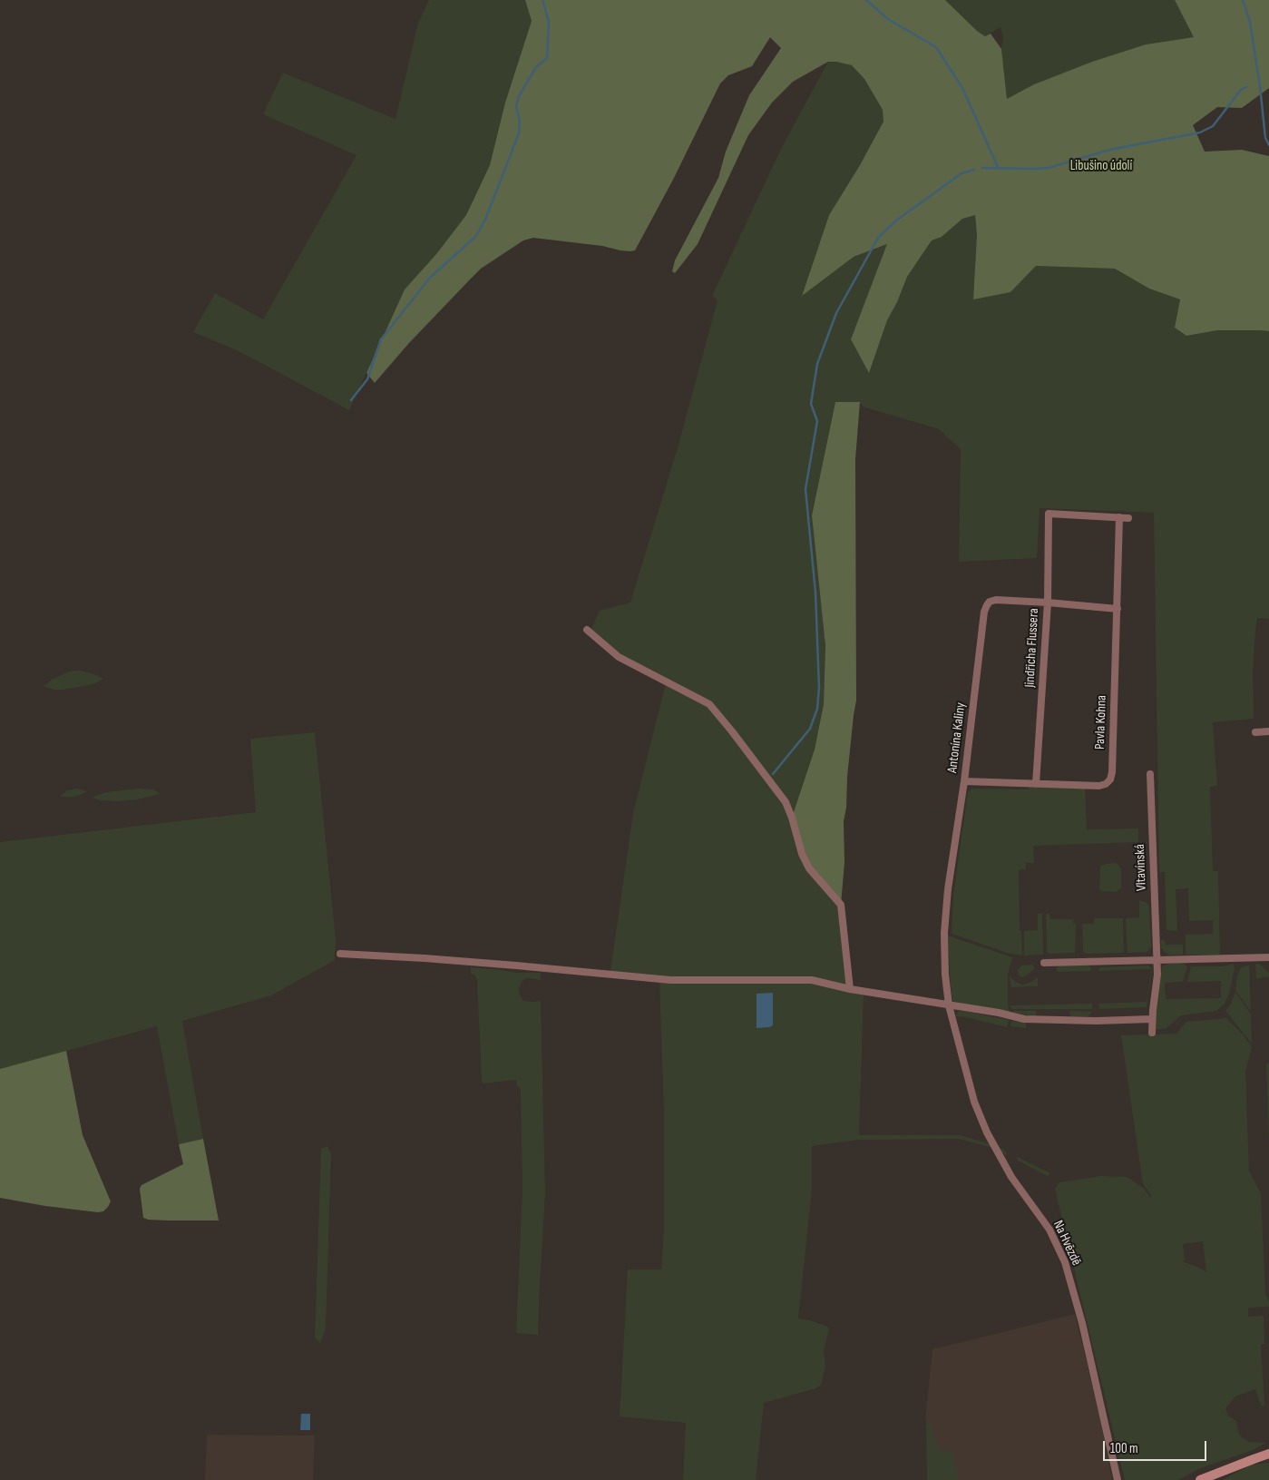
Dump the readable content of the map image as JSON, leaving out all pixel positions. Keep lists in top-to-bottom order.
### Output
{
  "streets": {
    "street": [
      "Jindřicha Flussera",
      "Pavla Kohna",
      "Antonína Kaliny",
      "Vltavínská",
      "Na Hvězdě"
    ]
  },
  "crossings": [
    ["Jindřicha Flussera", "Pavla Kohna"],
    ["Jindřicha Flussera", "Antonína Kaliny"],
    ["Pavla Kohna", "Antonína Kaliny"],
    ["Antonína Kaliny", "Na Hvězdě"]
  ],
  "parks": ["Libušino údolí"],
  "scale_bar": "100 m"
}
